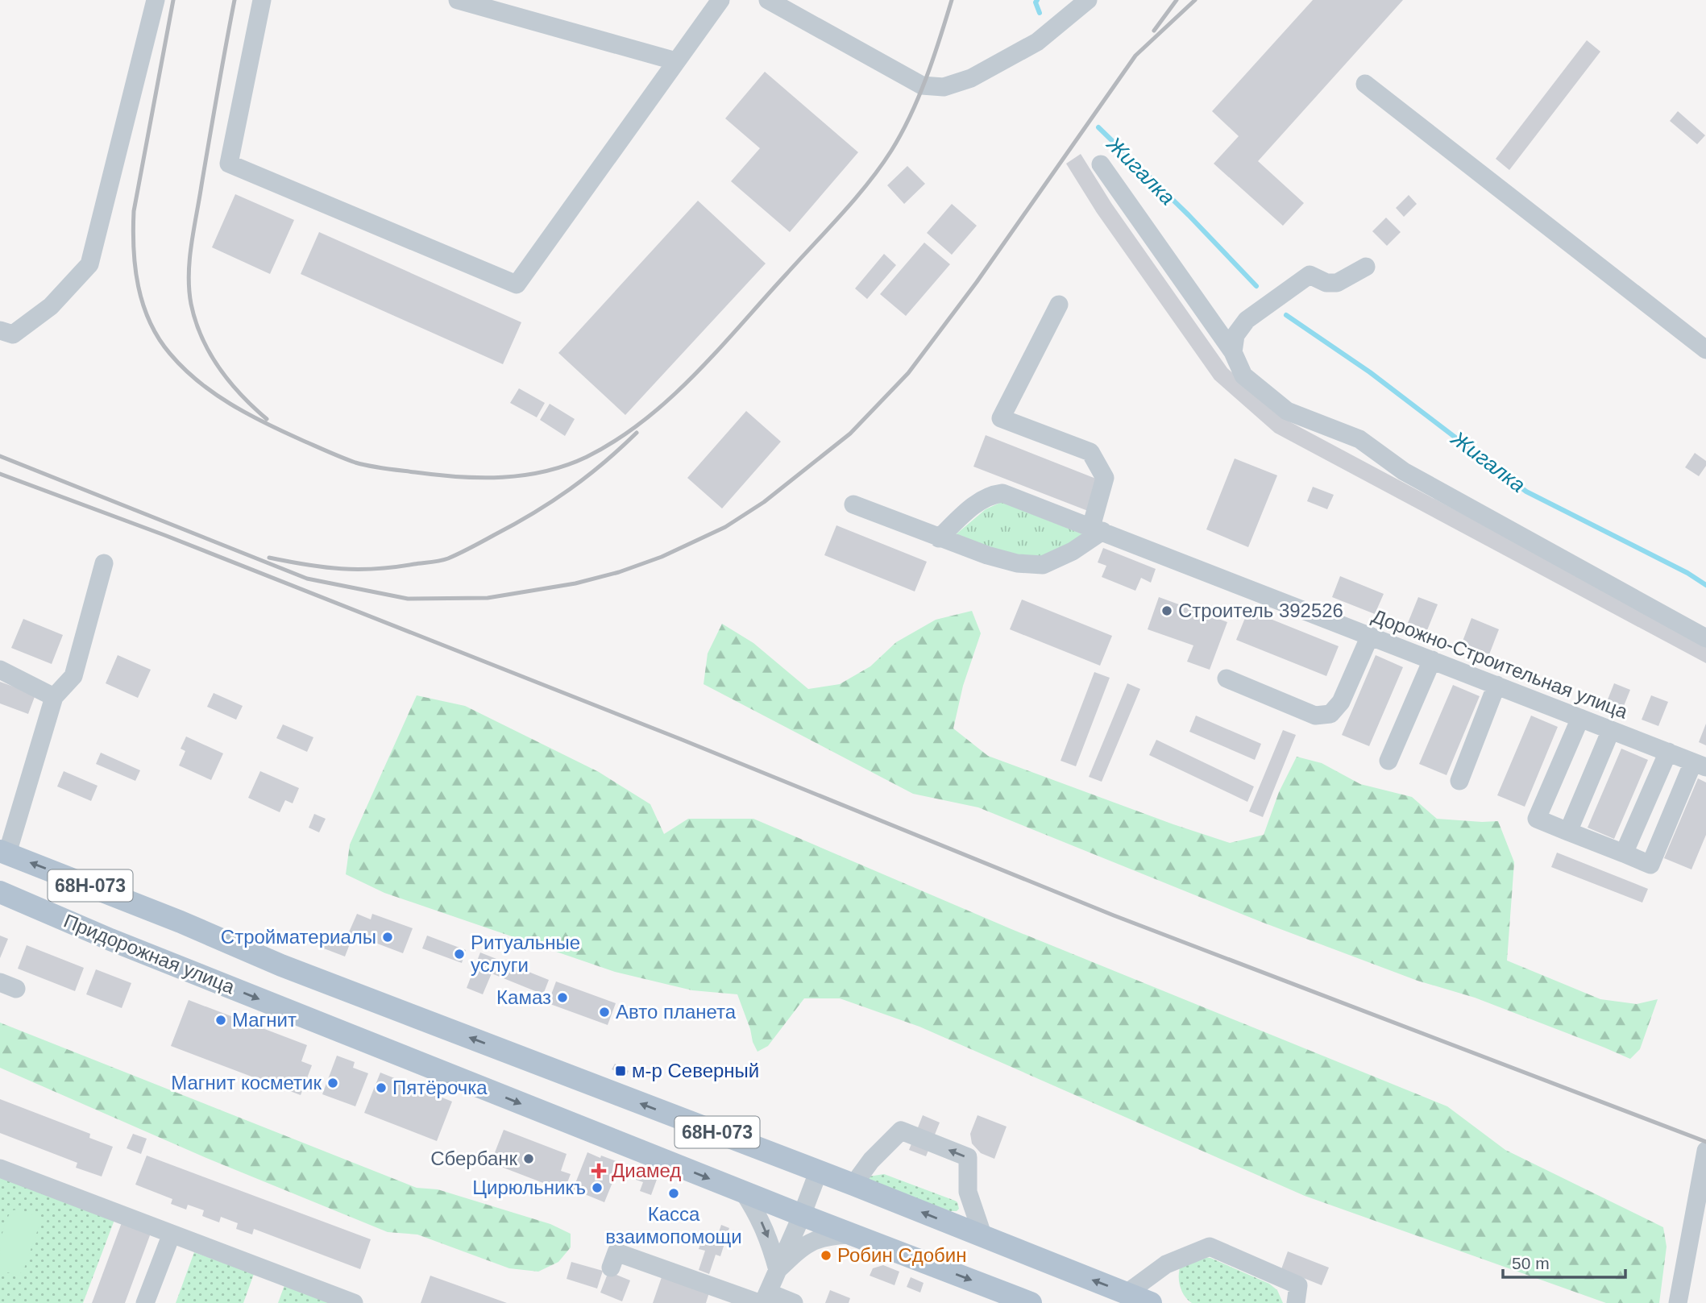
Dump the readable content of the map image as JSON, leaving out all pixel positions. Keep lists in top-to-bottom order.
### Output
{
  "streets": {
    "main road": ["68Н-073", "Придорожная улица"],
    "street": ["Дорожно-Строительная улица"]
  },
  "water": ["Жигалка"],
  "places": {
    "other": [
      "Строитель 392526",
      "Стройматериалы",
      "Ритуальные услуги",
      "Камаз",
      "Авто планета",
      "Магнит",
      "Магнит косметик",
      "Пятёрочка",
      "Сбербанк",
      "Цирюльникъ",
      "Касса взаимопомощи",
      "Робин Сдобин"
    ],
    "transit": ["м-р Северный"],
    "health": ["Диамед"]
  },
  "scale_bar": "50 m"
}
